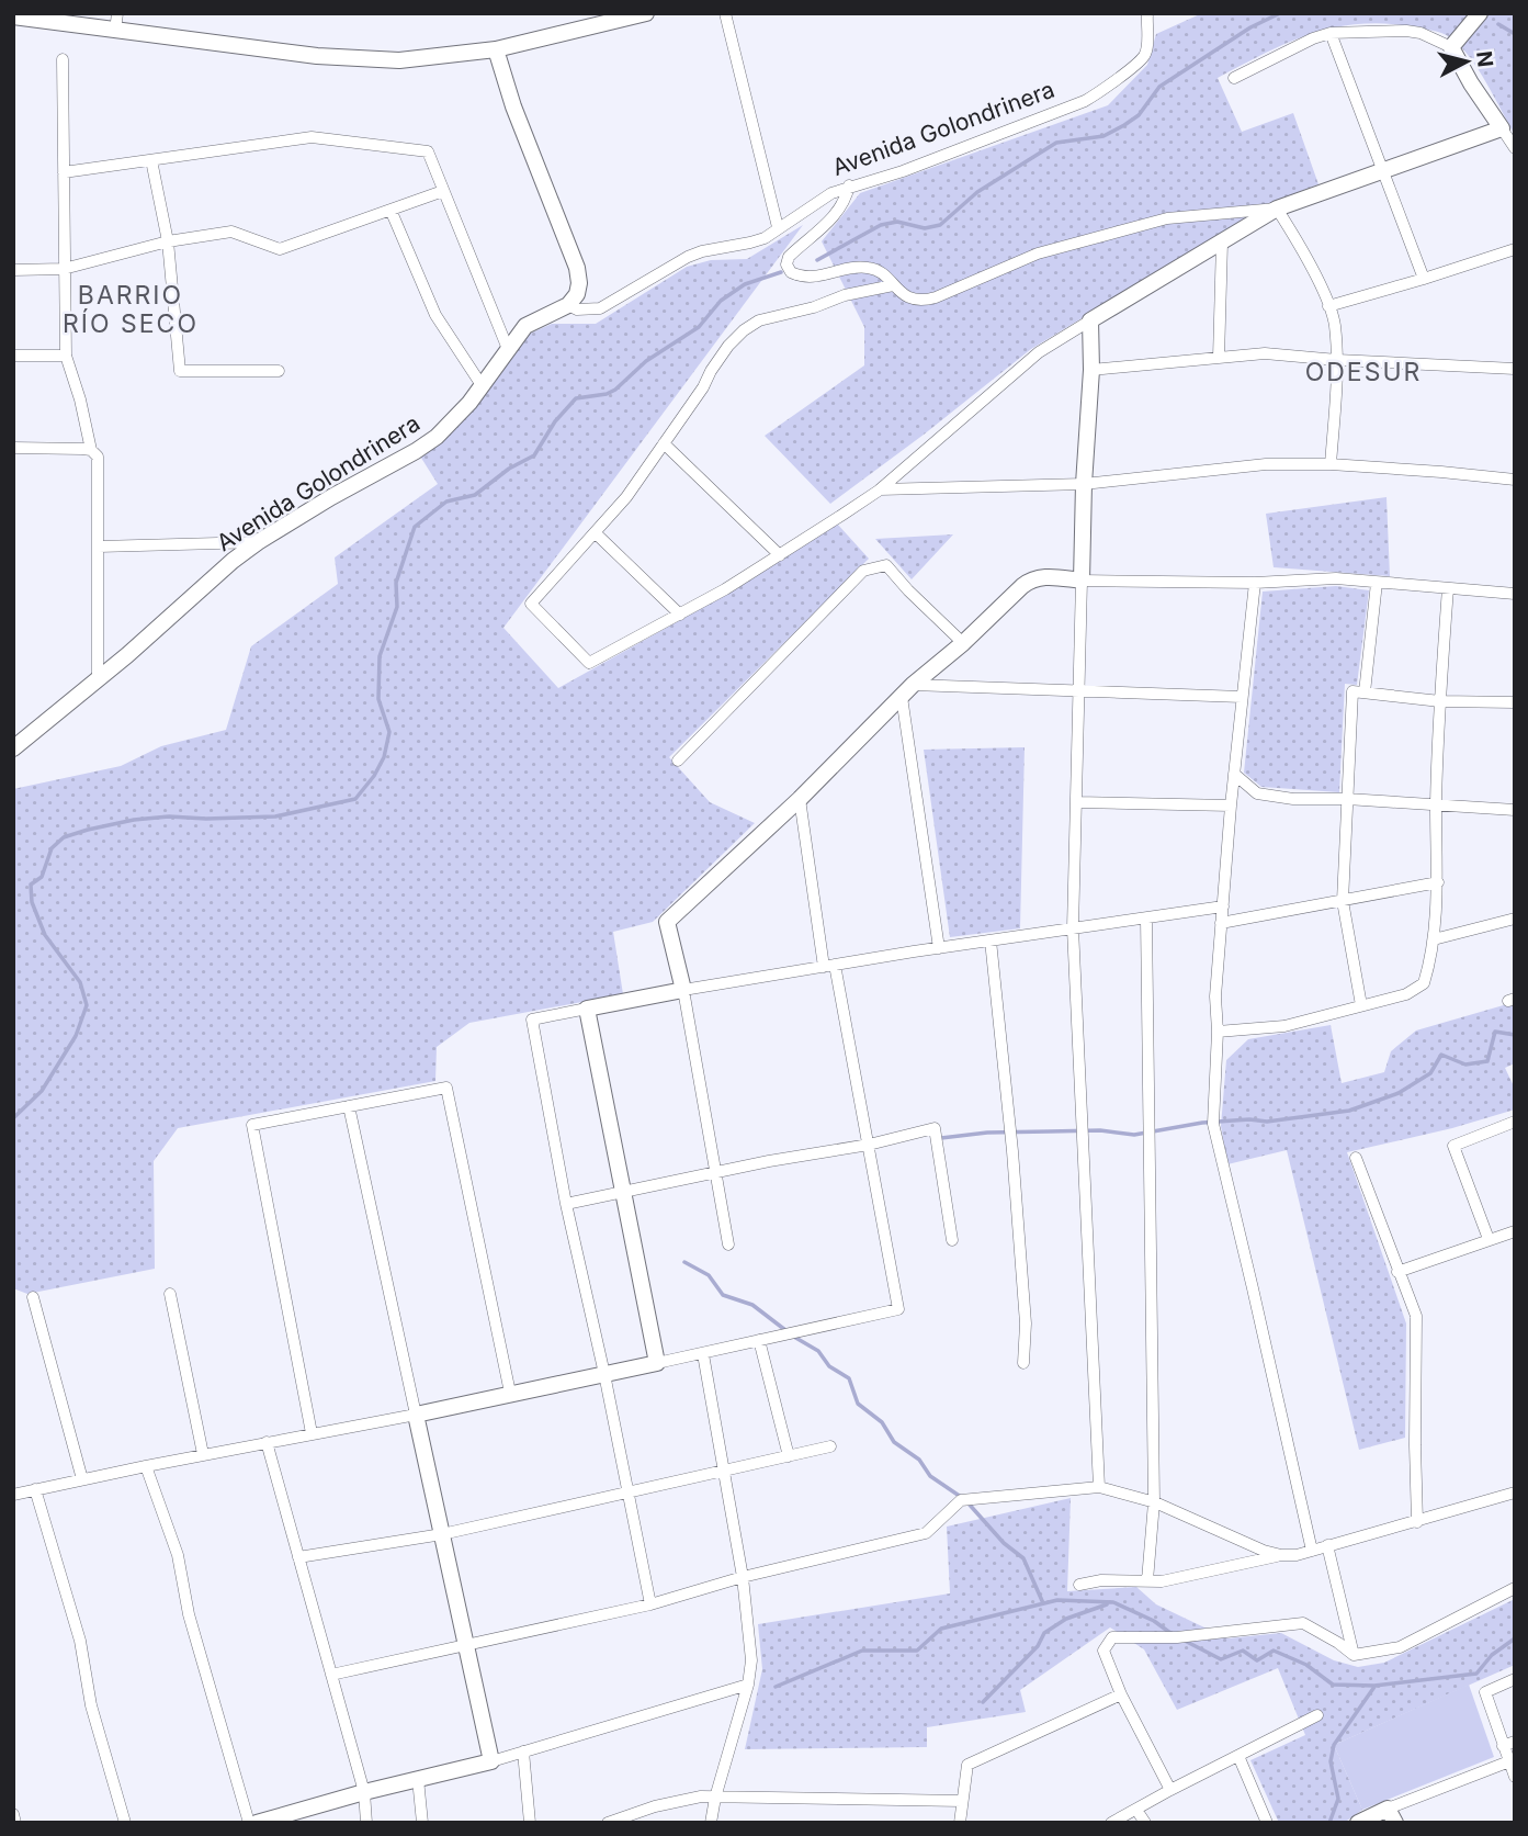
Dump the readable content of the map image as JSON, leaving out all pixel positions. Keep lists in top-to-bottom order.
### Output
{
  "streets": {
    "street": ["Avenida Golondrinera"]
  },
  "districts": ["BARRIO RÍO SECO", "ODESUR"],
  "north": "right"
}
